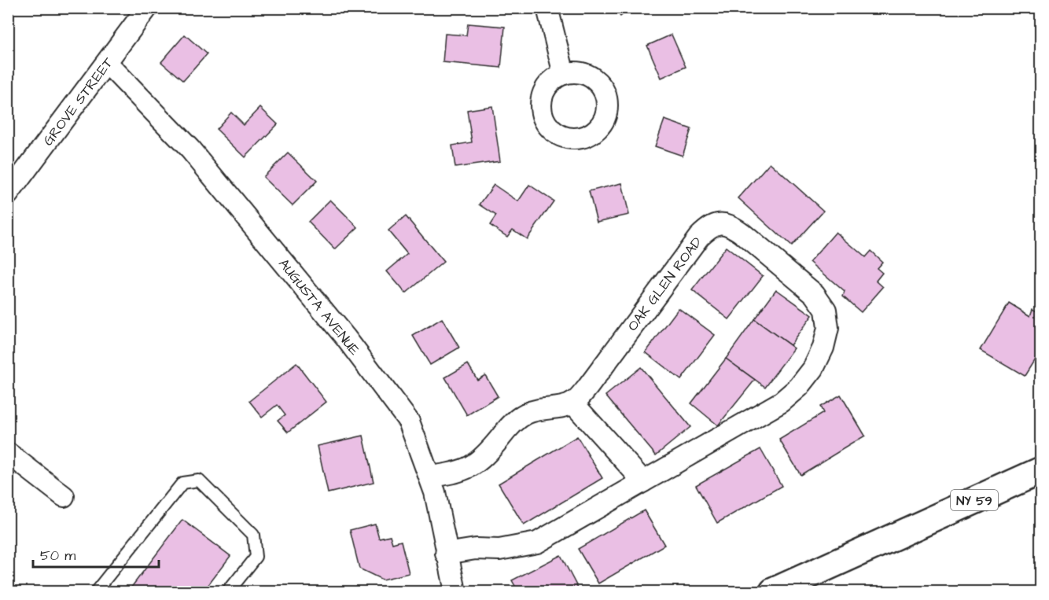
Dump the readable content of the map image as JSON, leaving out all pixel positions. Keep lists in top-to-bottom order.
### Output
{
  "streets": {
    "main road": ["NY 59"],
    "street": ["GROVE STREET", "OAK GLEN ROAD", "AUGUSTA AVENUE"]
  },
  "crossings": [
    ["GROVE STREET", "AUGUSTA AVENUE"],
    ["OAK GLEN ROAD", "AUGUSTA AVENUE"]
  ],
  "scale_bar": "50 m"
}
